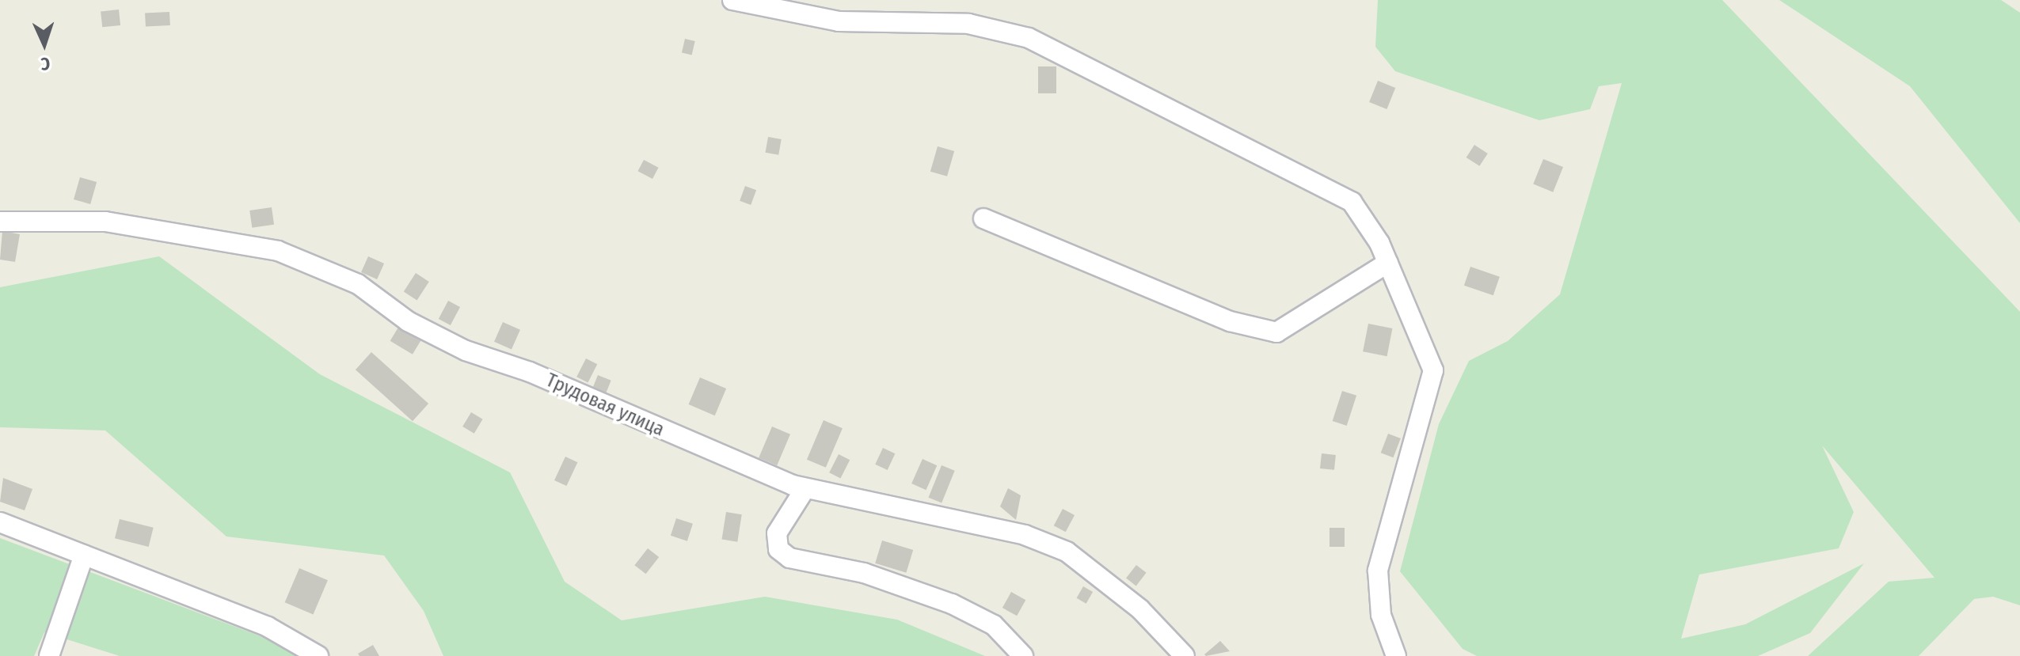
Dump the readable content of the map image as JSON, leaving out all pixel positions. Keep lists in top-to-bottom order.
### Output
{
  "streets": {
    "street": ["Трудовая улица"]
  },
  "north": "bottom"
}
